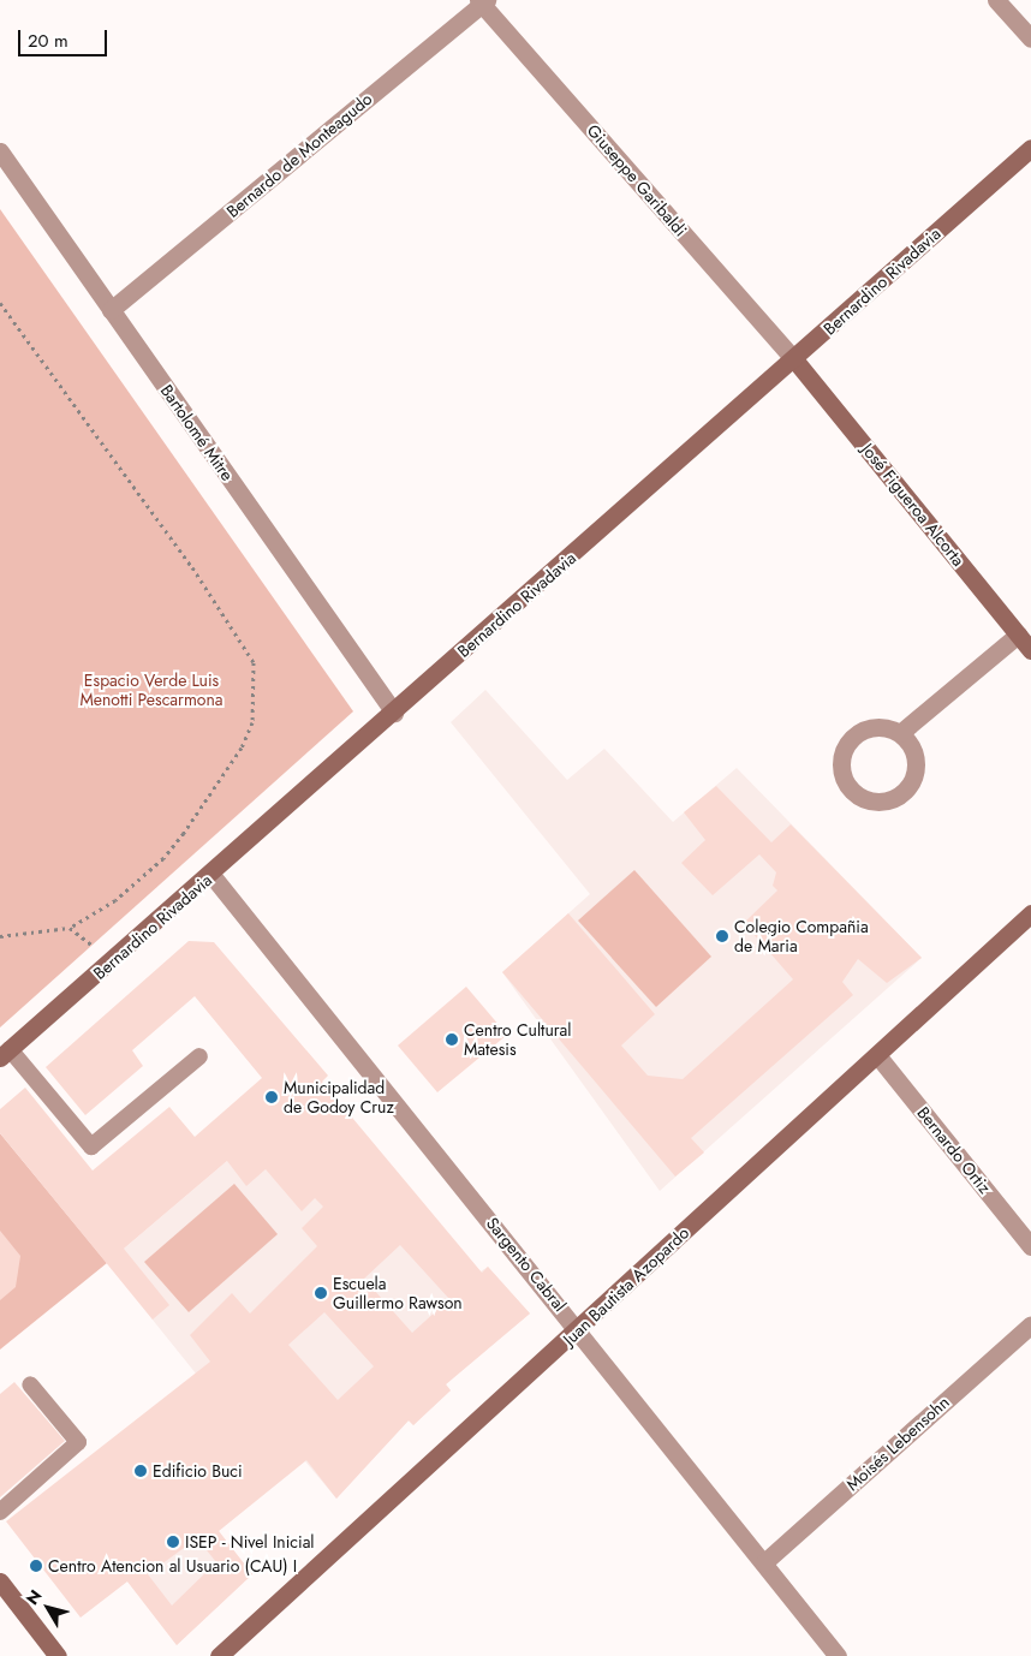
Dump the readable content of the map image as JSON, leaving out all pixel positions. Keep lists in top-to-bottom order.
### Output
{
  "streets": {
    "street": [
      "Bernardo de Monteagudo",
      "Giuseppe Garibaldi",
      "Bernardino Rivadavia",
      "Bartolomé Mitre",
      "José Figueroa Alcorta",
      "Bernardo Ortiz",
      "Sargento Cabral",
      "Juan Bautista Azopardo",
      "Moisés Lebensohn"
    ]
  },
  "crossings": [
    ["Bernardo de Monteagudo", "Giuseppe Garibaldi"],
    ["Bernardo de Monteagudo", "Bartolomé Mitre"],
    ["Giuseppe Garibaldi", "Bernardino Rivadavia"],
    ["Giuseppe Garibaldi", "José Figueroa Alcorta"],
    ["Bernardino Rivadavia", "Bartolomé Mitre"],
    ["Bernardino Rivadavia", "José Figueroa Alcorta"],
    ["Bernardino Rivadavia", "Sargento Cabral"],
    ["Bernardo Ortiz", "Juan Bautista Azopardo"],
    ["Sargento Cabral", "Juan Bautista Azopardo"],
    ["Sargento Cabral", "Moisés Lebensohn"]
  ],
  "parks": ["Espacio Verde Luis Menotti Pescarmona"],
  "places": [
    "Colegio Compañia de Maria",
    "Centro Cultural Matesis",
    "Municipalidad de Godoy Cruz",
    "Escuela Guillermo Rawson",
    "Edificio Buci",
    "ISEP - Nivel Inicial",
    "Centro Atencion al Usuario (CAU) I"
  ],
  "scale_bar": "20 m",
  "north": "top left"
}
